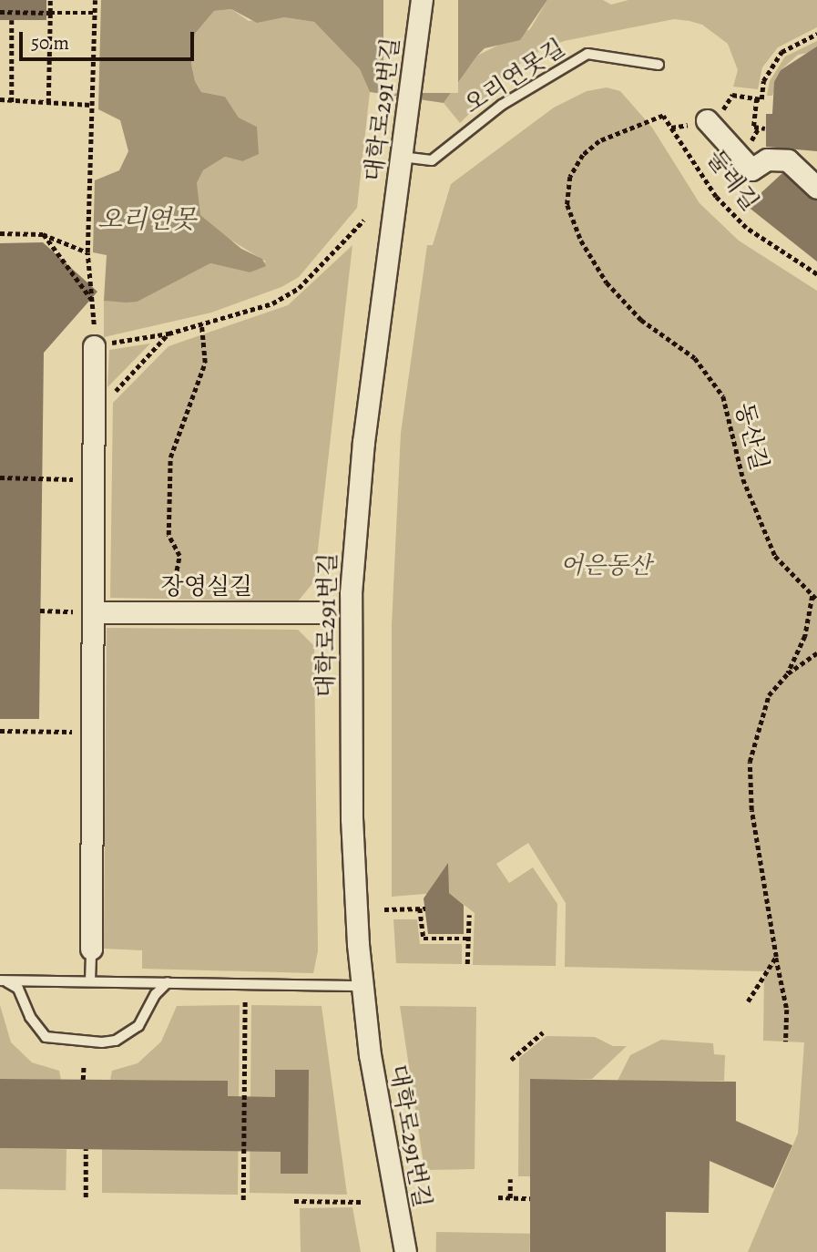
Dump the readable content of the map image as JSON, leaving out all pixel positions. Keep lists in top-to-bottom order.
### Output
{
  "streets": {
    "street": ["대학로291번길", "장영실길"],
    "lane": ["오리연못길"],
    "path": ["둘레길", "동산길"]
  },
  "crossings": [
    ["오리연못길", "대학로291번길"],
    ["둘레길", "동산길"]
  ],
  "water": ["오리연못"],
  "parks": ["어은동산"],
  "scale_bar": "50 m"
}
